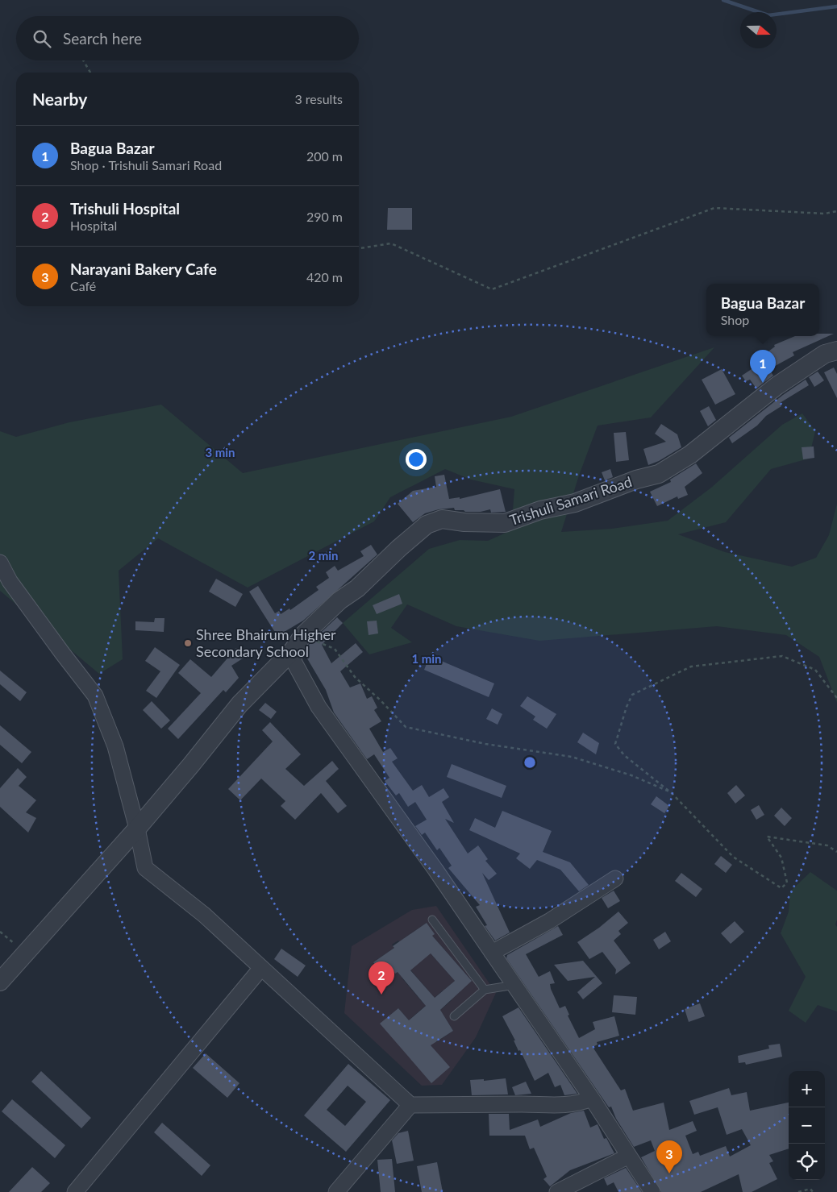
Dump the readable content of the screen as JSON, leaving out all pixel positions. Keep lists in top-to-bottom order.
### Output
{
  "streets": {
    "street": ["Trishuli Samari Road"]
  },
  "places": ["Shree Bhairum Higher Secondary School"],
  "north": "right",
  "page": {
    "search": "Search here",
    "heading": ["Nearby", "3 results"],
    "list": [
      {
        "mark": "1",
        "name": "Bagua Bazar",
        "note": "Shop · Trishuli Samari Road",
        "value": "200 m"
      },
      {
        "mark": "2",
        "name": "Trishuli Hospital",
        "note": "Hospital",
        "value": "290 m"
      },
      {
        "mark": "3",
        "name": "Narayani Bakery Cafe",
        "note": "Café",
        "value": "420 m"
      }
    ],
    "popup": ["Bagua Bazar", "Shop"],
    "pins": ["1", "2", "3"],
    "map_buttons": ["+", "−"]
  },
  "rings": ["3 min", "2 min", "1 min"]
}
